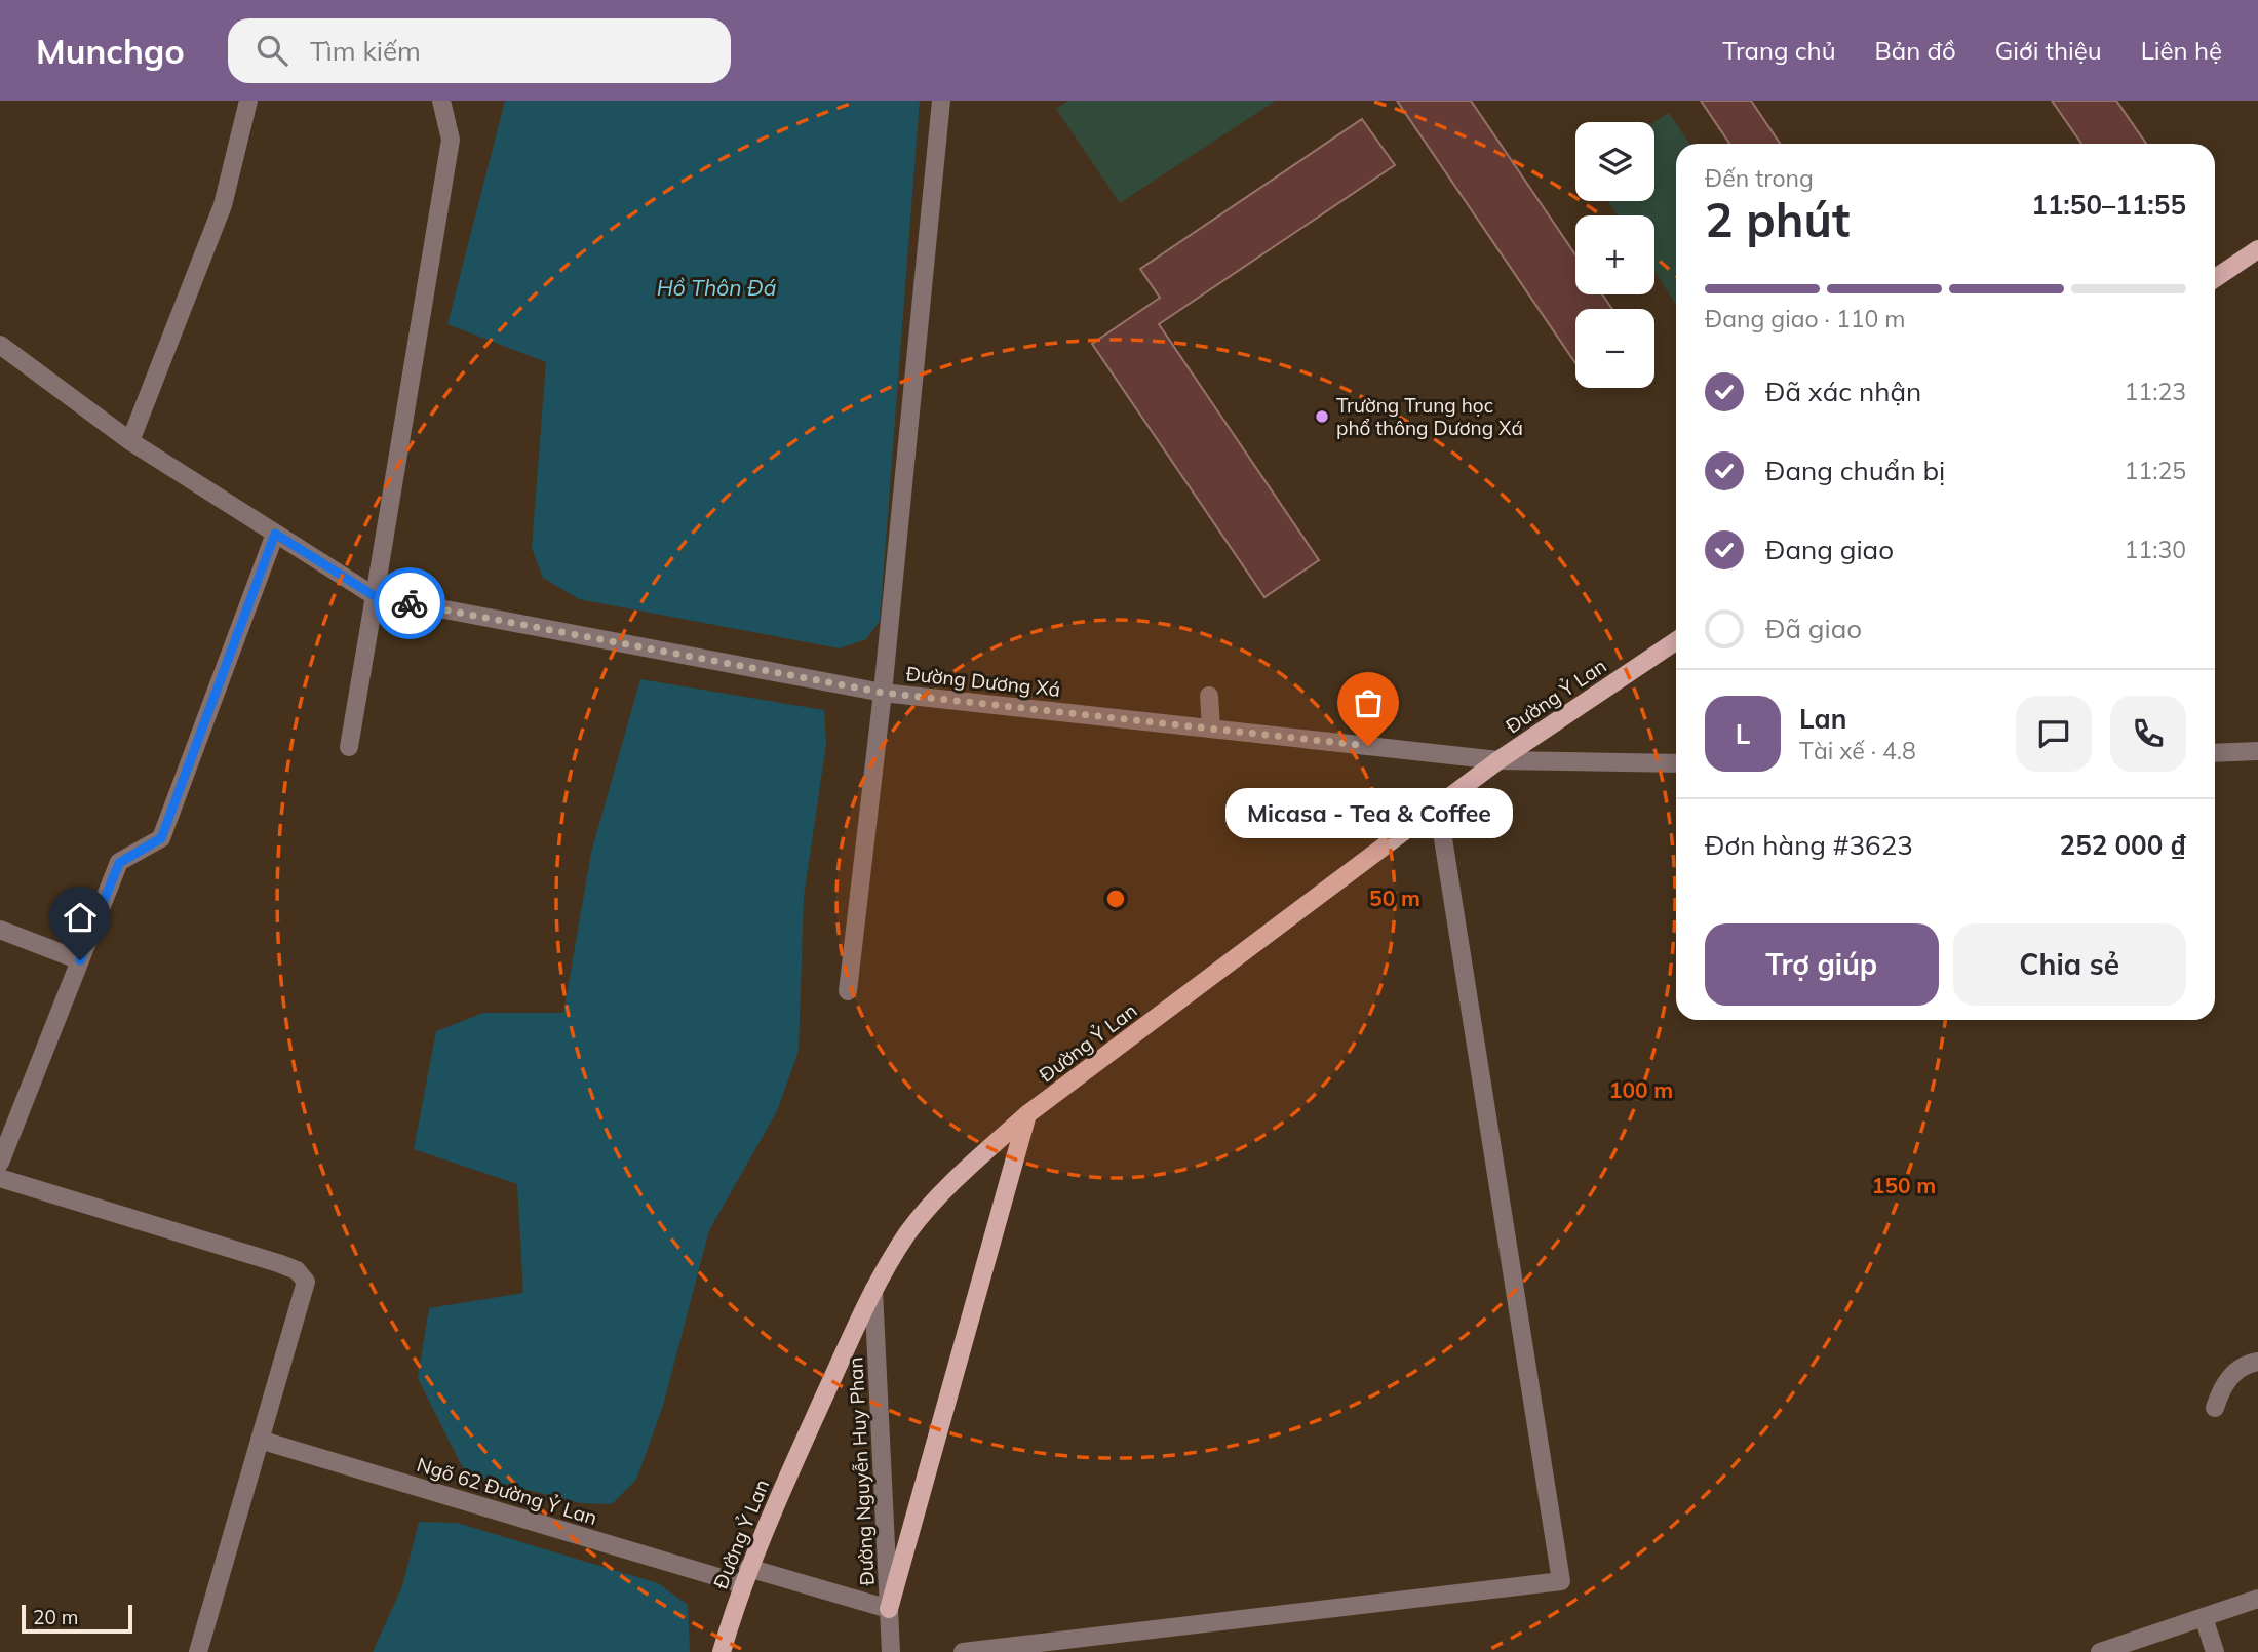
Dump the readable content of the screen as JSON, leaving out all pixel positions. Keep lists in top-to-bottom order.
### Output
{
  "streets": {
    "main road": ["Đường Ỷ Lan"],
    "street": ["Đường Dương Xá", "Đường Nguyễn Huy Phan", "Ngõ 62 Đường Ỷ Lan"]
  },
  "crossings": [
    ["Đường Dương Xá", "Đường Ỷ Lan"],
    ["Đường Ỷ Lan", "Đường Nguyễn Huy Phan"],
    ["Đường Ỷ Lan", "Ngõ 62 Đường Ỷ Lan"],
    ["Đường Nguyễn Huy Phan", "Ngõ 62 Đường Ỷ Lan"]
  ],
  "water": ["Hồ Thôn Đá"],
  "places": ["Trường Trung học phổ thông Dương Xá", "Micasa - Tea & Coffee"],
  "scale_bar": "20 m",
  "page": {
    "header": "Munchgo",
    "search": "Tìm kiếm",
    "nav": [
      "Trang chủ",
      "Bản đồ",
      "Giới thiệu",
      "Liên hệ"
    ],
    "map_buttons": ["+", "−"],
    "heading": ["2 phút", "Đến trong", "11:50–11:55"],
    "panel": [
      "Lan",
      "Tài xế · 4.8",
      "Đơn hàng #3623",
      "252 000 ₫"
    ],
    "bar": "Đang giao · 110 m",
    "list": [
      ["Đã xác nhận", "11:23"],
      ["Đang chuẩn bị", "11:25"],
      ["Đang giao", "11:30"],
      "Đã giao"
    ],
    "round": "L",
    "bubble": "Micasa - Tea & Coffee",
    "buttons": ["Trợ giúp", "Chia sẻ"],
    "scale": "20 m"
  },
  "rings": ["50 m", "100 m", "150 m"]
}
